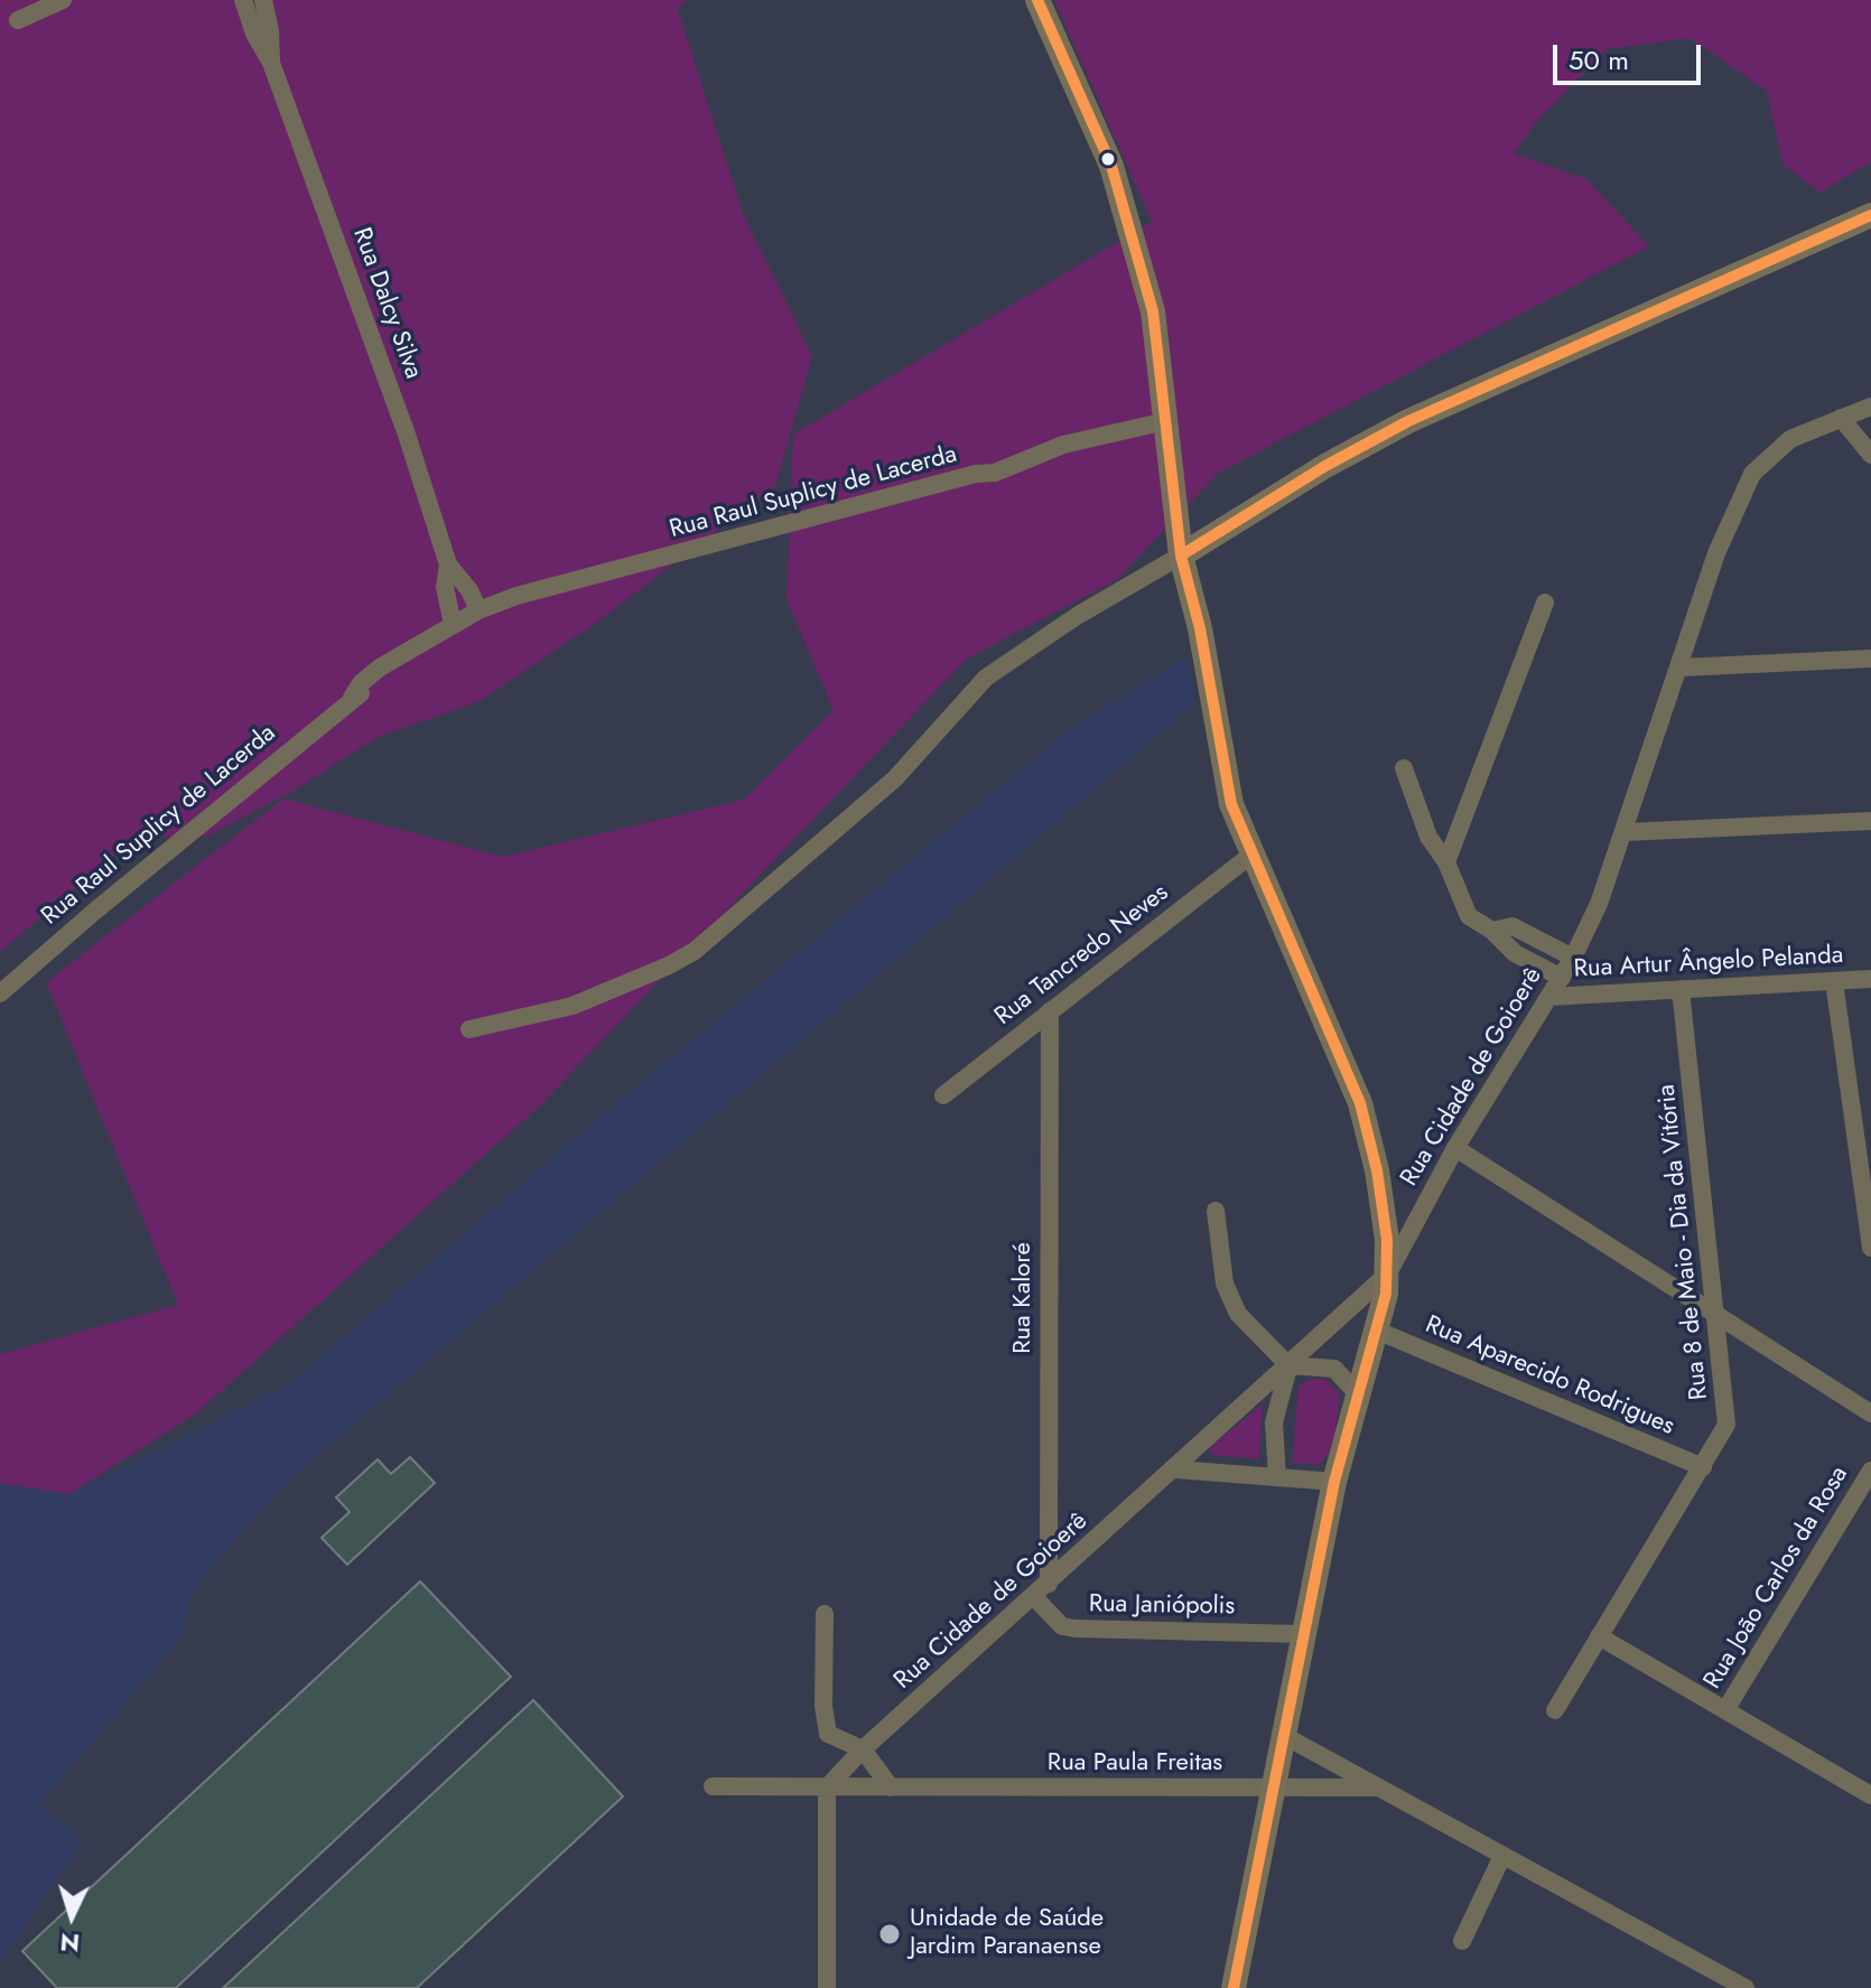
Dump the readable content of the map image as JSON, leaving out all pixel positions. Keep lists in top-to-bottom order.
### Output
{
  "streets": {
    "street": [
      "Rua Dalcy Silva",
      "Rua Raul Suplicy de Lacerda",
      "Rua Tancredo Neves",
      "Rua Artur Ângelo Pelanda",
      "Rua Cidade de Goioerê",
      "Rua 8 de Maio - Dia da Vitória",
      "Rua Kaloré",
      "Rua Aparecido Rodrigues",
      "Rua João Carlos da Rosa",
      "Rua Janiópolis",
      "Rua Paula Freitas"
    ]
  },
  "crossings": [
    ["Rua Dalcy Silva", "Rua Raul Suplicy de Lacerda"],
    ["Rua Tancredo Neves", "Rua Kaloré"],
    ["Rua Artur Ângelo Pelanda", "Rua Cidade de Goioerê"],
    ["Rua Artur Ângelo Pelanda", "Rua 8 de Maio - Dia da Vitória"],
    ["Rua Cidade de Goioerê", "Rua Kaloré"],
    ["Rua Cidade de Goioerê", "Rua Janiópolis"],
    ["Rua Cidade de Goioerê", "Rua Paula Freitas"],
    ["Rua 8 de Maio - Dia da Vitória", "Rua Aparecido Rodrigues"]
  ],
  "places": ["Unidade de Saúde Jardim Paranaense"],
  "scale_bar": "50 m",
  "north": "bottom"
}
